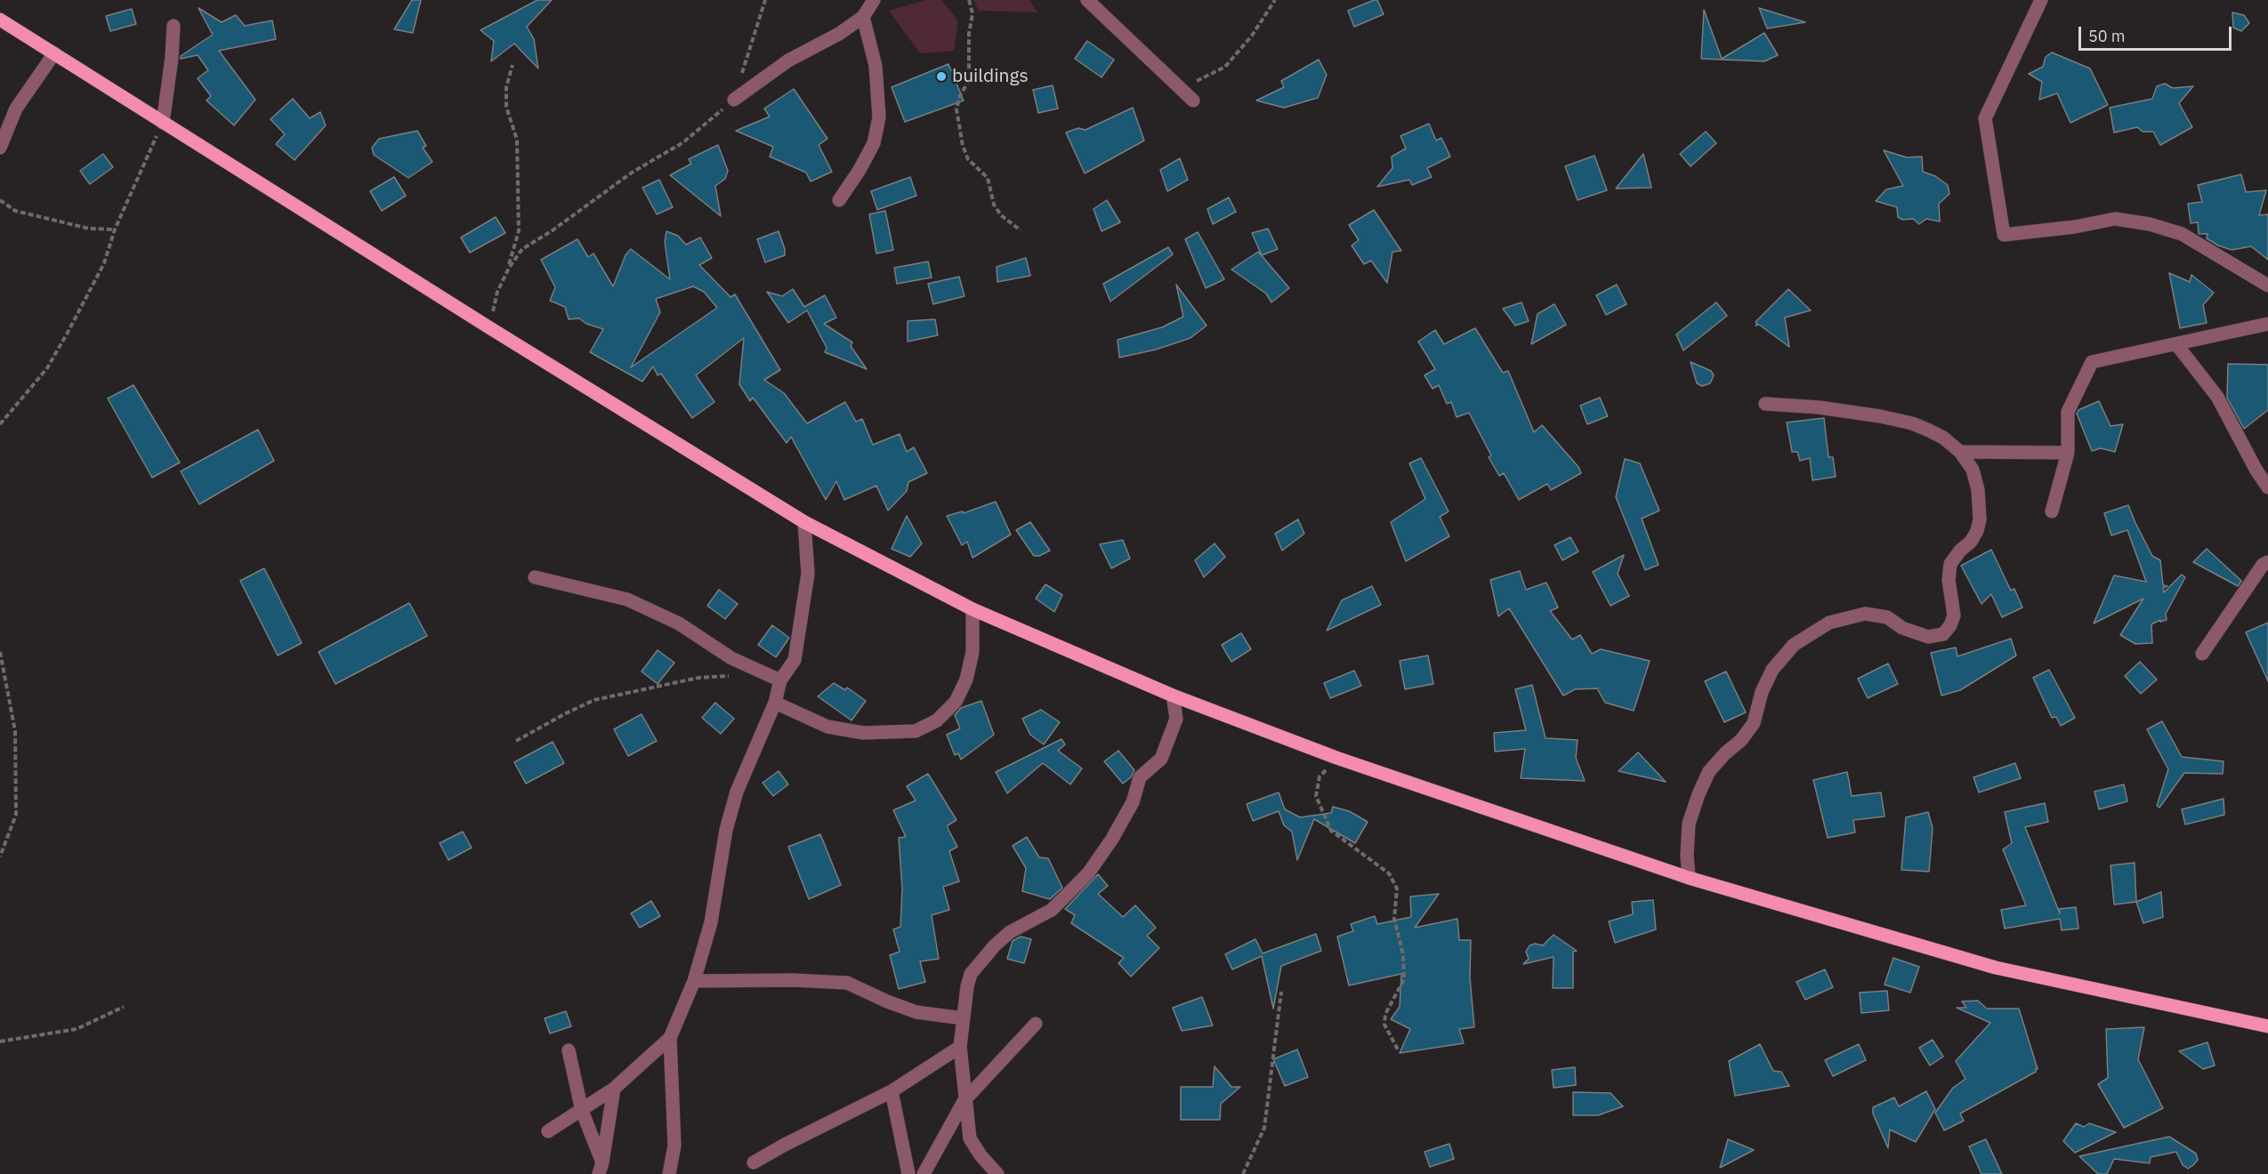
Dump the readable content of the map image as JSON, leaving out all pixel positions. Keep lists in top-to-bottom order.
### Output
{
  "places": ["buildings"],
  "scale_bar": "50 m"
}
